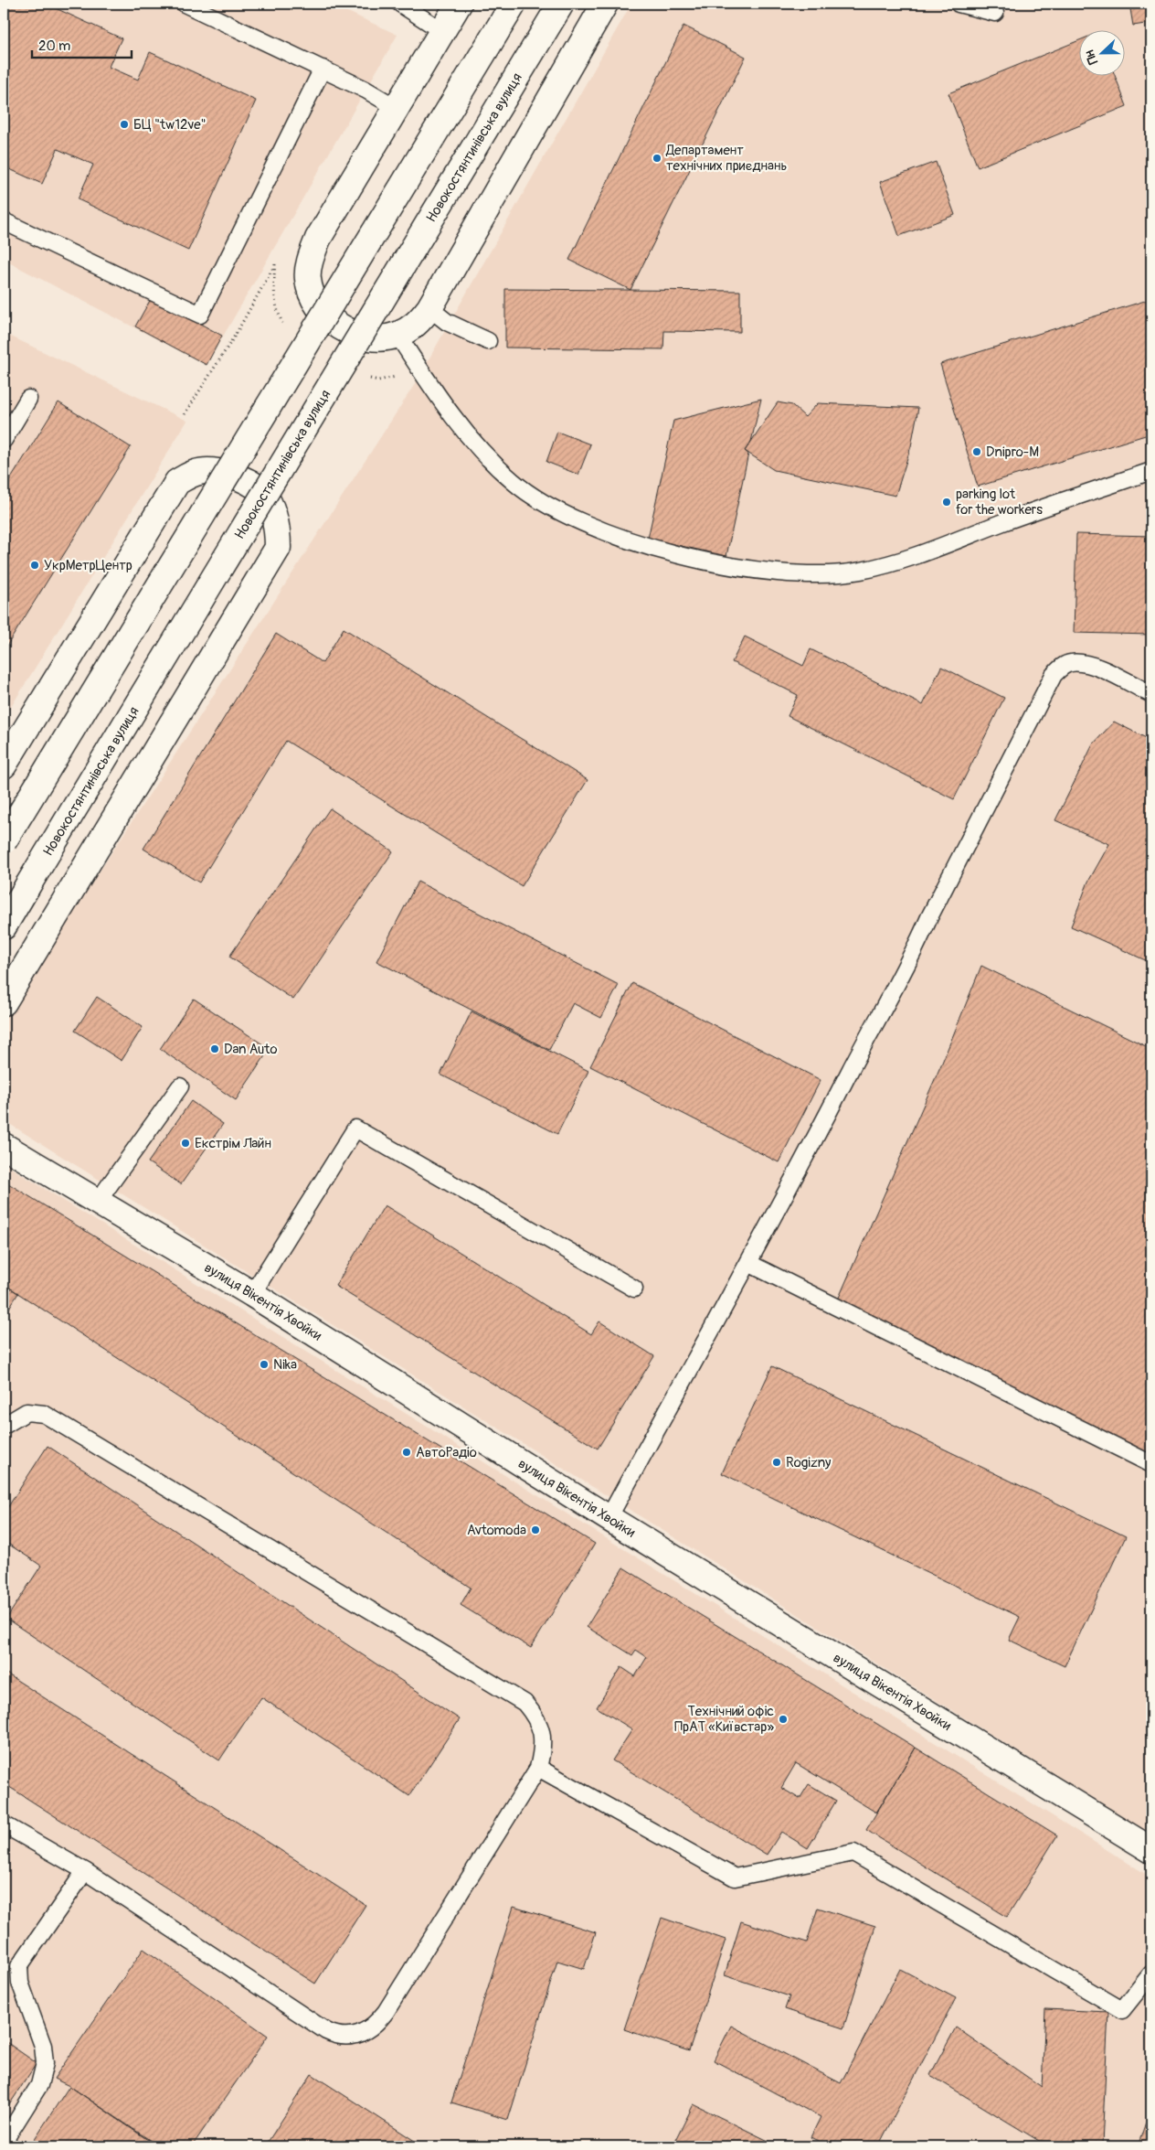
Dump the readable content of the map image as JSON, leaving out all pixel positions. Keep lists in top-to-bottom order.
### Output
{
  "streets": {
    "main road": ["Новокостянтинівська вулиця", "вулиця Вікентія Хвойки"]
  },
  "places": [
    "БЦ \"tw12ve\"",
    "Департамент технічних приєднань",
    "Dnipro-M",
    "parking lot for the workers",
    "УкрМетрЦентр",
    "Dan Auto",
    "Екстрім Лайн",
    "Nika",
    "АвтоРадіо",
    "Rogizny",
    "Avtomoda",
    "Технічний офіс ПрАТ «Київстар»"
  ],
  "scale_bar": "20 m",
  "north": "left"
}
